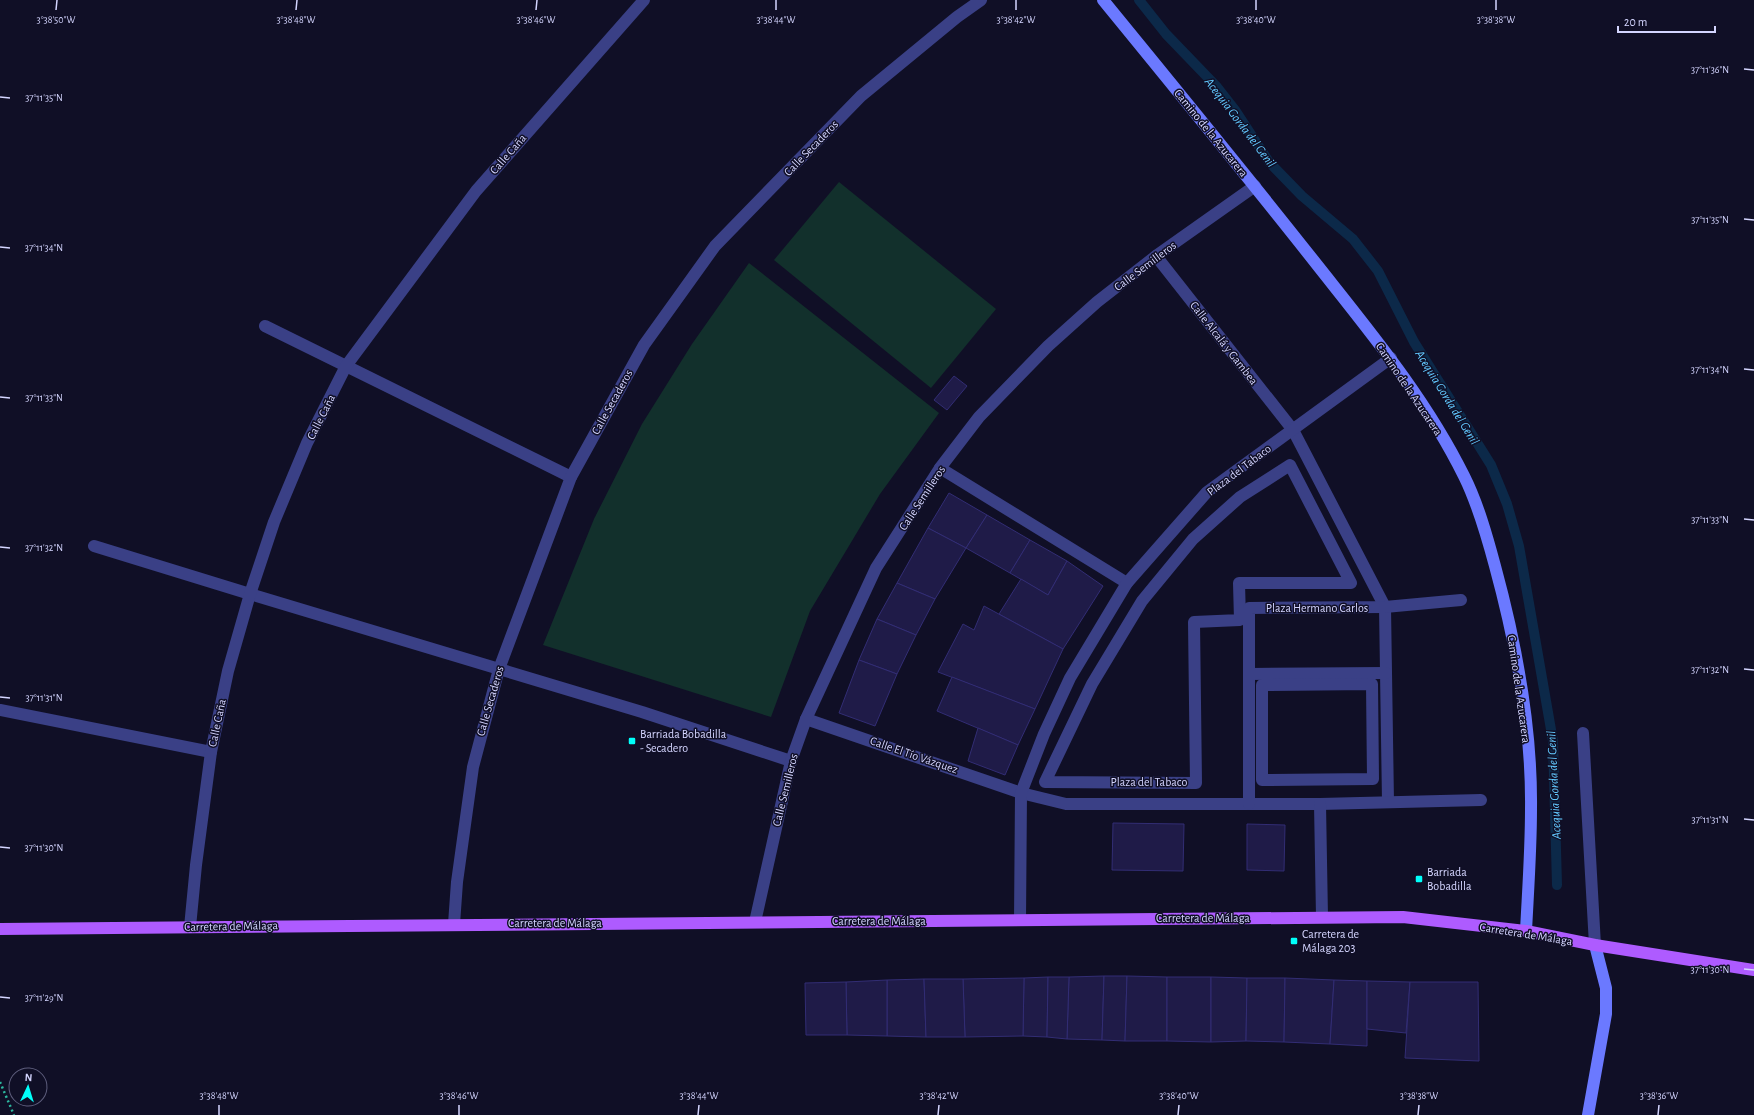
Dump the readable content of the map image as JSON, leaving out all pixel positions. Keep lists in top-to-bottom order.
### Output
{
  "streets": {
    "main road": ["Carretera de Málaga"],
    "street": [
      "Camino de la Azucarera",
      "Calle Secaderos",
      "Calle Caña",
      "Calle Semilleros",
      "Calle Alcalá y Gambea",
      "Plaza del Tabaco",
      "Plaza Hermano Carlos",
      "Calle El Tío Vázquez"
    ]
  },
  "crossings": [
    ["Camino de la Azucarera", "Calle Semilleros"],
    ["Camino de la Azucarera", "Plaza del Tabaco"],
    ["Camino de la Azucarera", "Carretera de Málaga"],
    ["Calle Secaderos", "Carretera de Málaga"],
    ["Calle Caña", "Carretera de Málaga"],
    ["Calle Semilleros", "Calle Alcalá y Gambea"],
    ["Calle Semilleros", "Calle El Tío Vázquez"],
    ["Calle Semilleros", "Carretera de Málaga"],
    ["Calle Alcalá y Gambea", "Plaza del Tabaco"],
    ["Plaza del Tabaco", "Calle El Tío Vázquez"],
    ["Plaza del Tabaco", "Carretera de Málaga"]
  ],
  "water": ["Acequia Gorda del Genil"],
  "places": {
    "transit": ["Barriada Bobadilla - Secadero", "Barriada Bobadilla", "Carretera de Málaga 203"]
  },
  "scale_bar": "20 m",
  "north": "top",
  "coordinates": [
    "3°38'50\"W",
    "3°38'48\"W",
    "3°38'46\"W",
    "3°38'44\"W",
    "3°38'42\"W",
    "3°38'40\"W",
    "3°38'38\"W",
    "37°11'36\"N",
    "37°11'35\"N",
    "37°11'34\"N",
    "37°11'33\"N",
    "37°11'32\"N",
    "37°11'31\"N",
    "37°11'30\"N",
    "37°11'29\"N",
    "3°38'36\"W"
  ]
}
